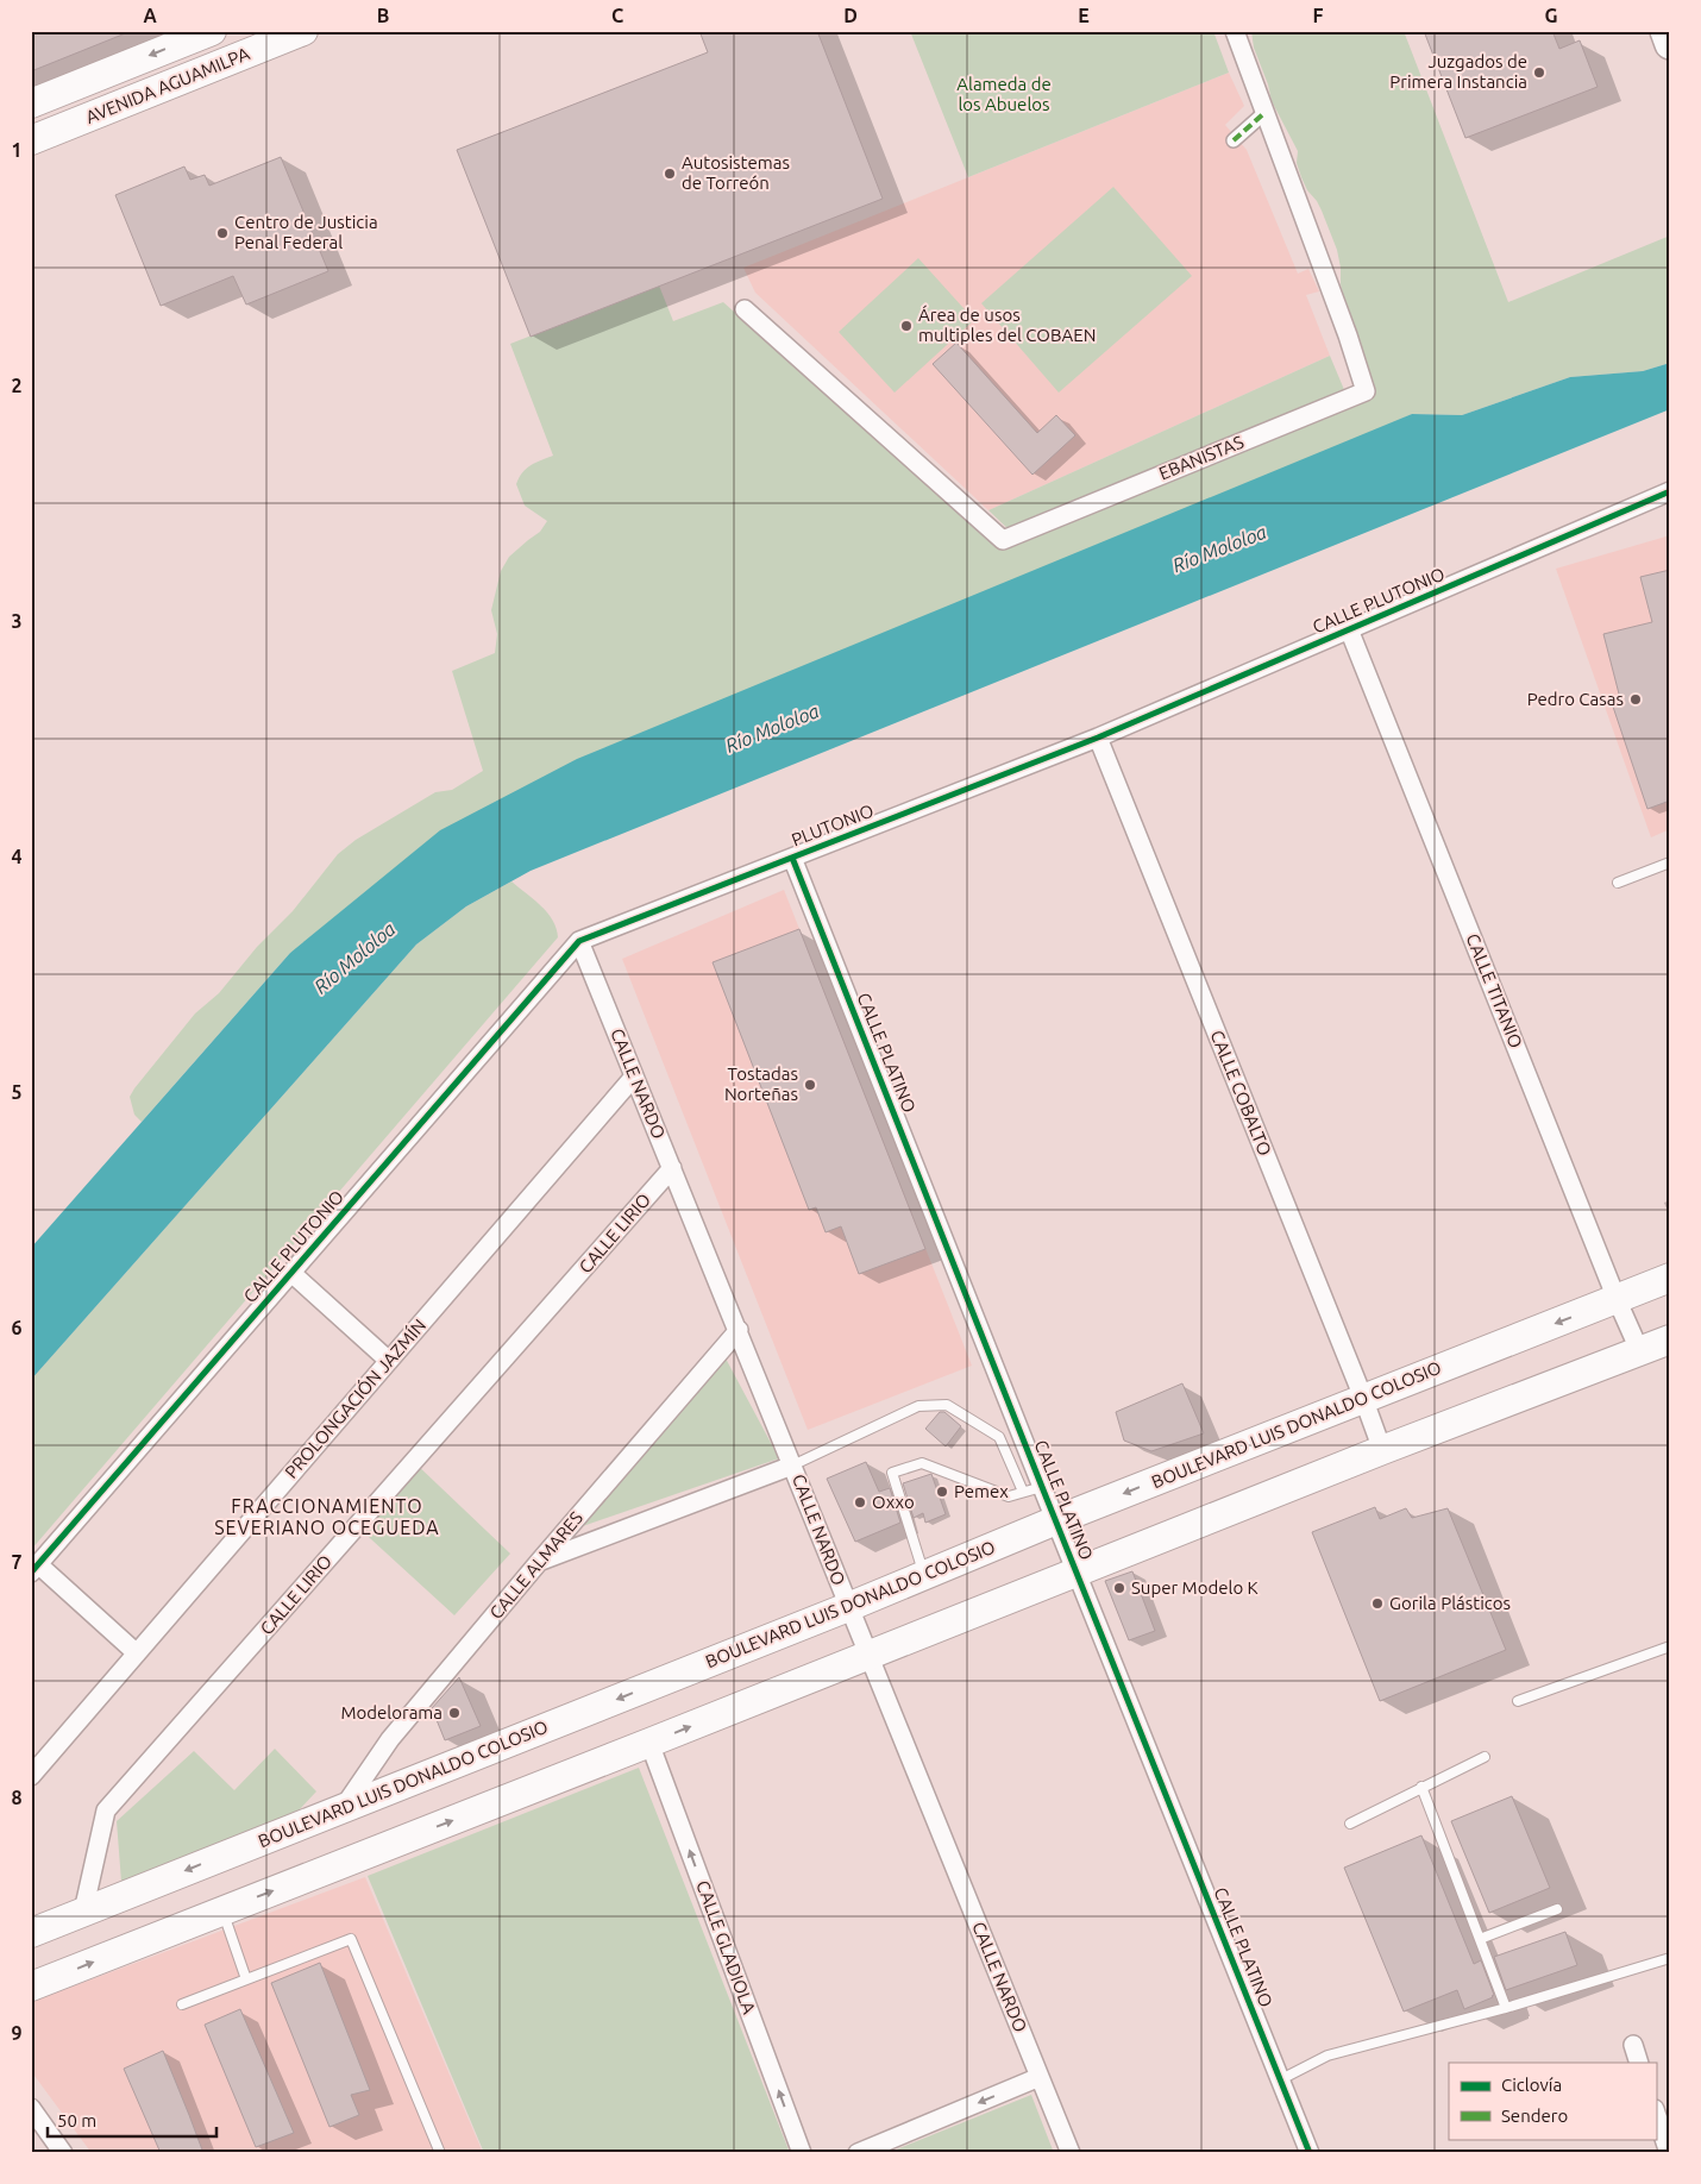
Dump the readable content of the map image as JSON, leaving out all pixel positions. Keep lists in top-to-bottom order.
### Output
{
  "streets": {
    "main road": ["AVENIDA AGUAMILPA", "BOULEVARD LUIS DONALDO COLOSIO"],
    "street": [
      "EBANISTAS",
      "CALLE PLUTONIO",
      "PLUTONIO",
      "CALLE TITANIO",
      "CALLE PLATINO",
      "CALLE NARDO",
      "CALLE COBALTO",
      "CALLE LIRIO",
      "PROLONGACIÓN JAZMÍN",
      "CALLE ALMARES",
      "CALLE GLADIOLA"
    ]
  },
  "crossings": [
    ["CALLE PLUTONIO", "PLUTONIO"],
    ["CALLE PLUTONIO", "CALLE TITANIO"],
    ["CALLE PLUTONIO", "CALLE NARDO"],
    ["CALLE PLUTONIO", "CALLE COBALTO"],
    ["PLUTONIO", "CALLE PLATINO"],
    ["PLUTONIO", "CALLE NARDO"],
    ["PLUTONIO", "CALLE COBALTO"],
    ["CALLE TITANIO", "BOULEVARD LUIS DONALDO COLOSIO"],
    ["CALLE PLATINO", "BOULEVARD LUIS DONALDO COLOSIO"],
    ["CALLE NARDO", "CALLE LIRIO"],
    ["CALLE NARDO", "PROLONGACIÓN JAZMÍN"],
    ["CALLE NARDO", "BOULEVARD LUIS DONALDO COLOSIO"],
    ["CALLE NARDO", "CALLE ALMARES"],
    ["CALLE COBALTO", "BOULEVARD LUIS DONALDO COLOSIO"],
    ["CALLE LIRIO", "BOULEVARD LUIS DONALDO COLOSIO"],
    ["BOULEVARD LUIS DONALDO COLOSIO", "CALLE ALMARES"]
  ],
  "one_way": ["CALLE GLADIOLA"],
  "districts": ["FRACCIONAMIENTO SEVERIANO OCEGUEDA"],
  "water": ["Río Mololoa"],
  "parks": ["Alameda de los Abuelos"],
  "places": [
    "Juzgados de Primera Instancia",
    "Autosistemas de Torreón",
    "Centro de Justicia Penal Federal",
    "Área de usos multiples del COBAEN",
    "Pedro Casas",
    "Tostadas Norteñas",
    "Pemex",
    "Oxxo",
    "Super Modelo K",
    "Gorila Plásticos",
    "Modelorama"
  ],
  "legend": ["Ciclovía", "Sendero"],
  "scale_bar": "50 m",
  "grid": {
    "columns": [
      "A",
      "B",
      "C",
      "D",
      "E",
      "F",
      "G"
    ],
    "rows": [
      "1",
      "2",
      "3",
      "4",
      "5",
      "6",
      "7",
      "8",
      "9"
    ]
  }
}
